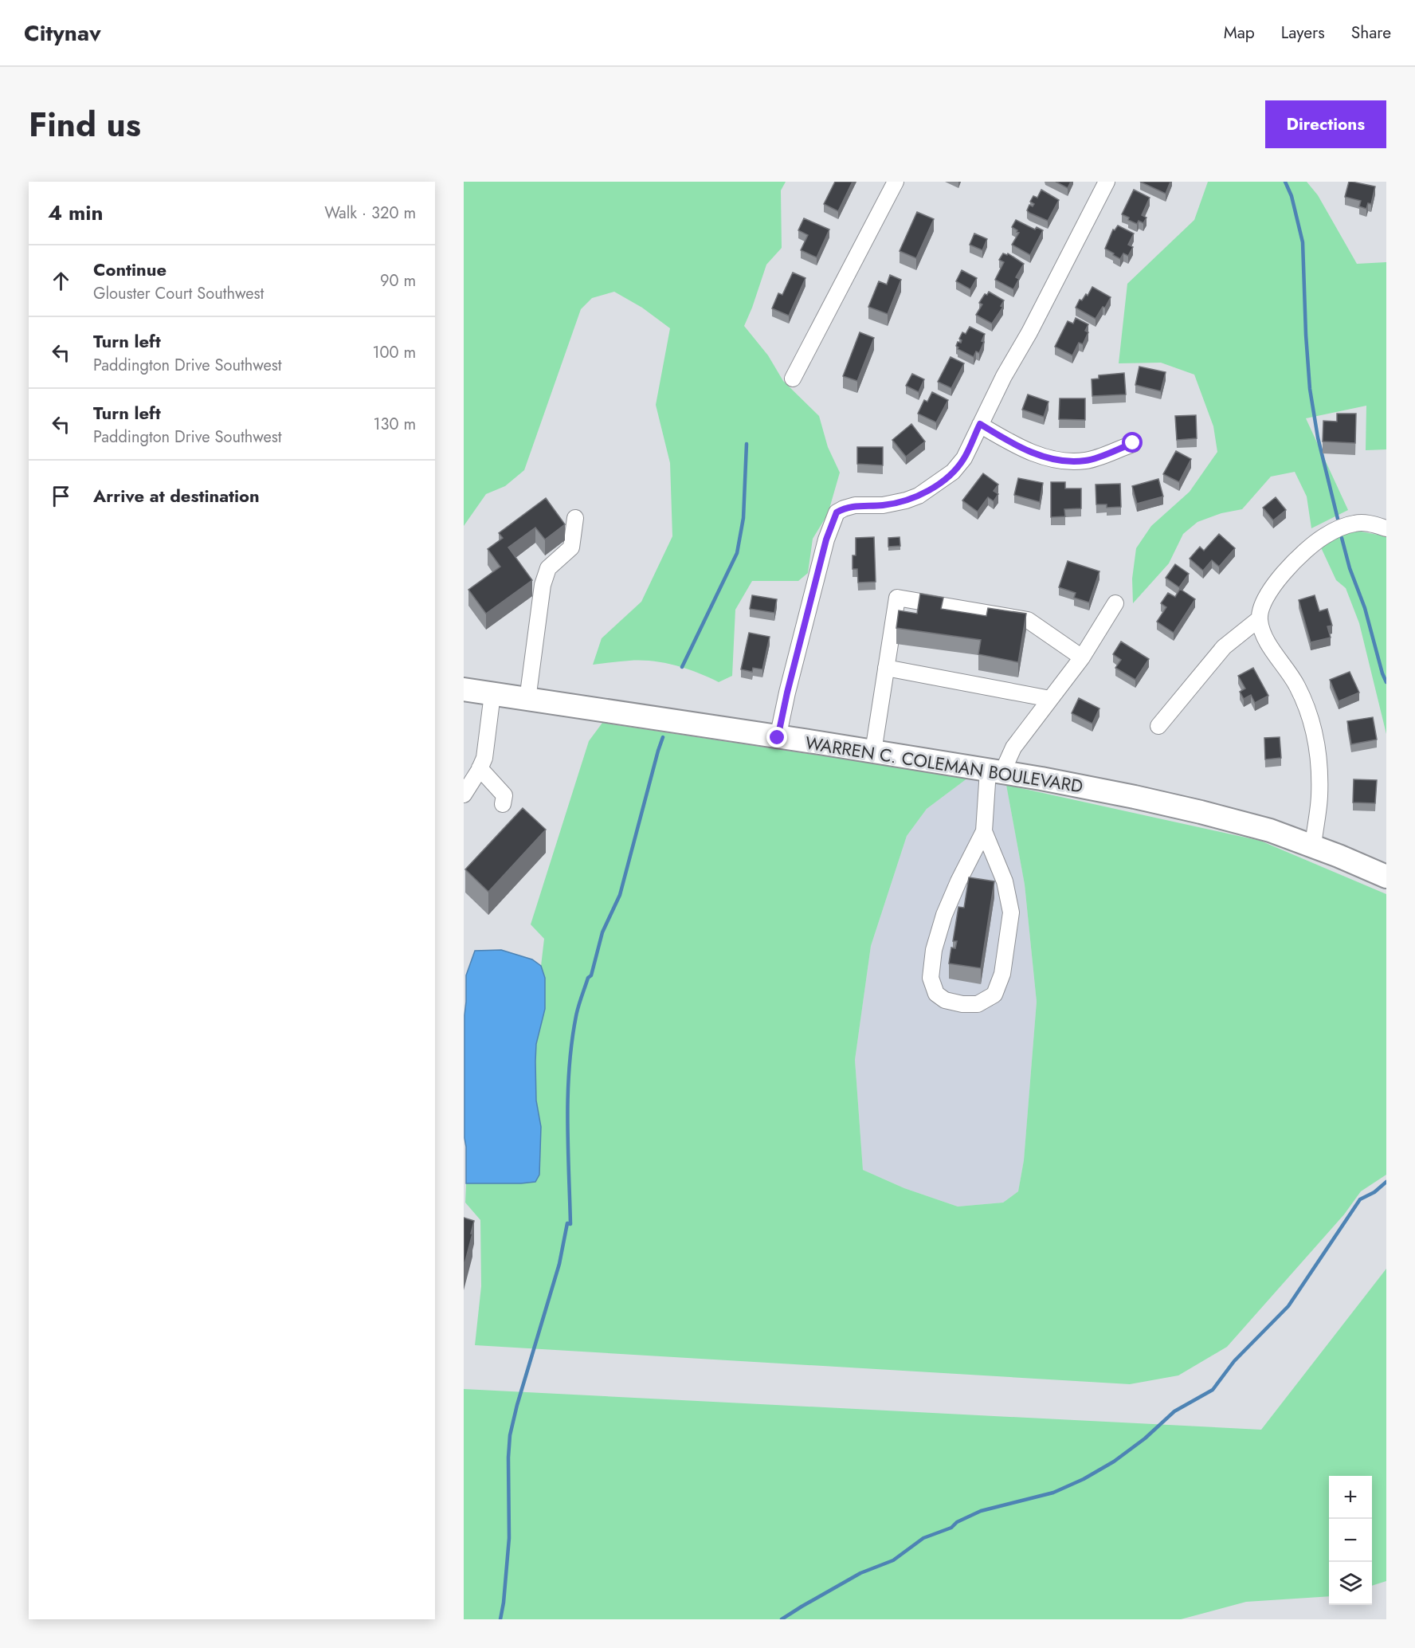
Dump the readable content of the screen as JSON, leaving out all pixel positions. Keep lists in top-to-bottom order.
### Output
{
  "streets": {
    "highway": ["WARREN C. COLEMAN BOULEVARD"]
  },
  "page": {
    "header": "Citynav",
    "nav": ["Map", "Layers", "Share"],
    "title": "Find us",
    "buttons": "Directions",
    "heading": ["4 min", "Walk · 320 m"],
    "list": [
      ["Continue", "Glouster Court Southwest", "90 m"],
      ["Turn left", "Paddington Drive Southwest", "100 m"],
      ["Turn left", "Paddington Drive Southwest", "130 m"],
      "Arrive at destination"
    ],
    "map_buttons": ["+", "−"]
  }
}
